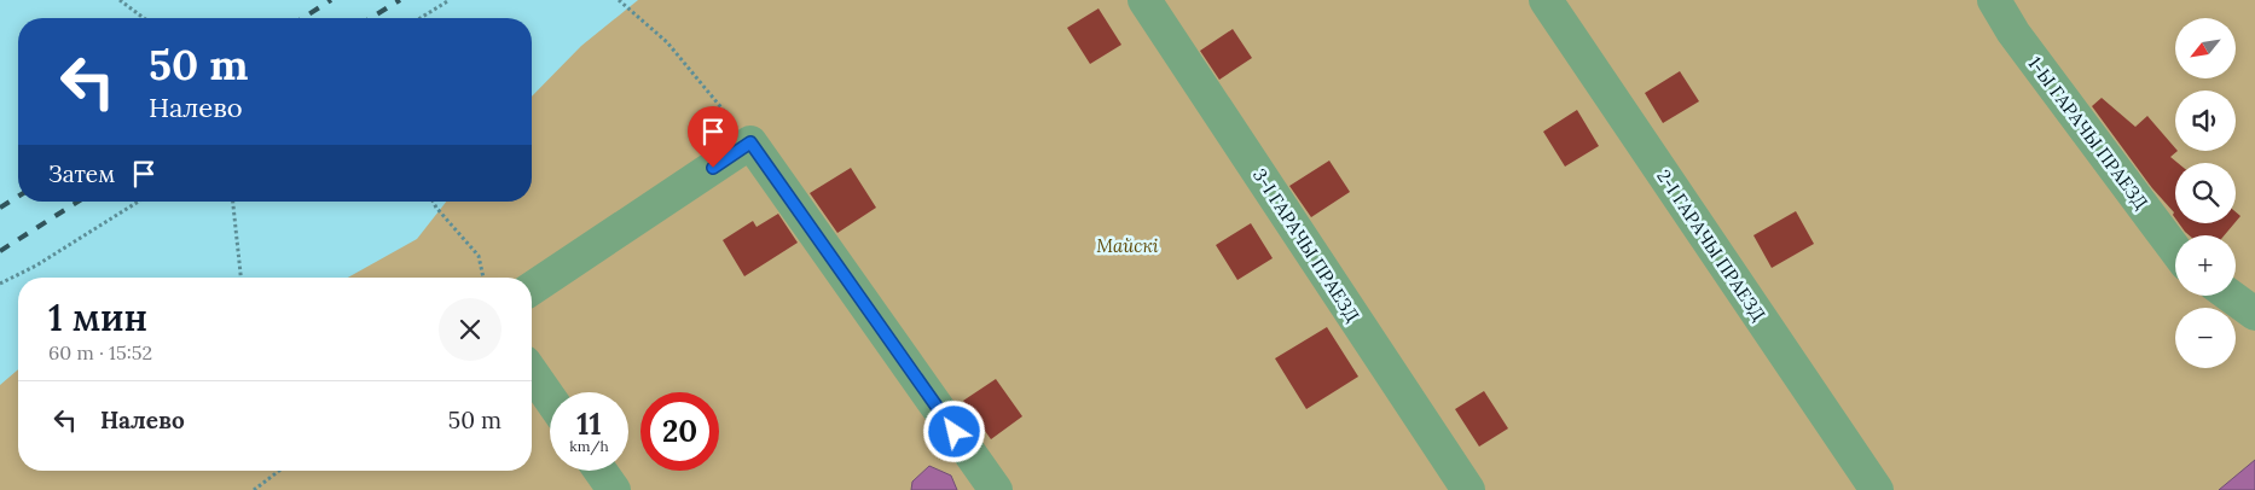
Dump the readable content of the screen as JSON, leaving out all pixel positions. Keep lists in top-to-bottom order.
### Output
{
  "streets": {
    "lane": ["1-Ы ГАРАЧЫ ПРАЕЗД", "3-І ГАРАЧЫ ПРАЕЗД", "2-І ГАРАЧЫ ПРАЕЗД"]
  },
  "parks": ["Майскі"],
  "north": "bottom left",
  "page": {
    "map_buttons": ["+", "−"],
    "turn": ["50 m", "Налево"],
    "then": "Затем",
    "heading": ["1 мин", "60 m · 15:52"],
    "list": [
      {
        "name": "Налево",
        "value": "50 m"
      }
    ],
    "speed": "11 km/h",
    "limit": "20"
  }
}
